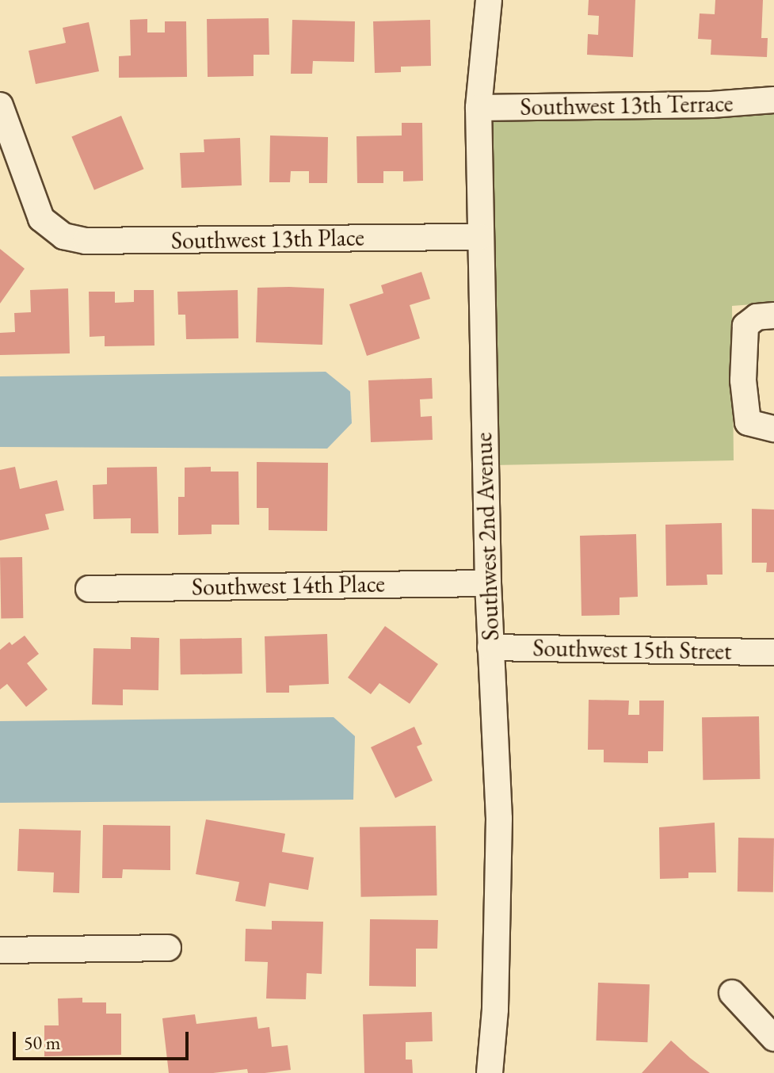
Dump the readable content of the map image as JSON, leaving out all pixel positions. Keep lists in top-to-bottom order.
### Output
{
  "streets": {
    "street": [
      "Southwest 13th Terrace",
      "Southwest 13th Place",
      "Southwest 2nd Avenue",
      "Southwest 14th Place",
      "Southwest 15th Street"
    ]
  },
  "crossings": [
    ["Southwest 13th Terrace", "Southwest 2nd Avenue"],
    ["Southwest 13th Place", "Southwest 2nd Avenue"],
    ["Southwest 2nd Avenue", "Southwest 14th Place"],
    ["Southwest 2nd Avenue", "Southwest 15th Street"]
  ],
  "scale_bar": "50 m"
}
